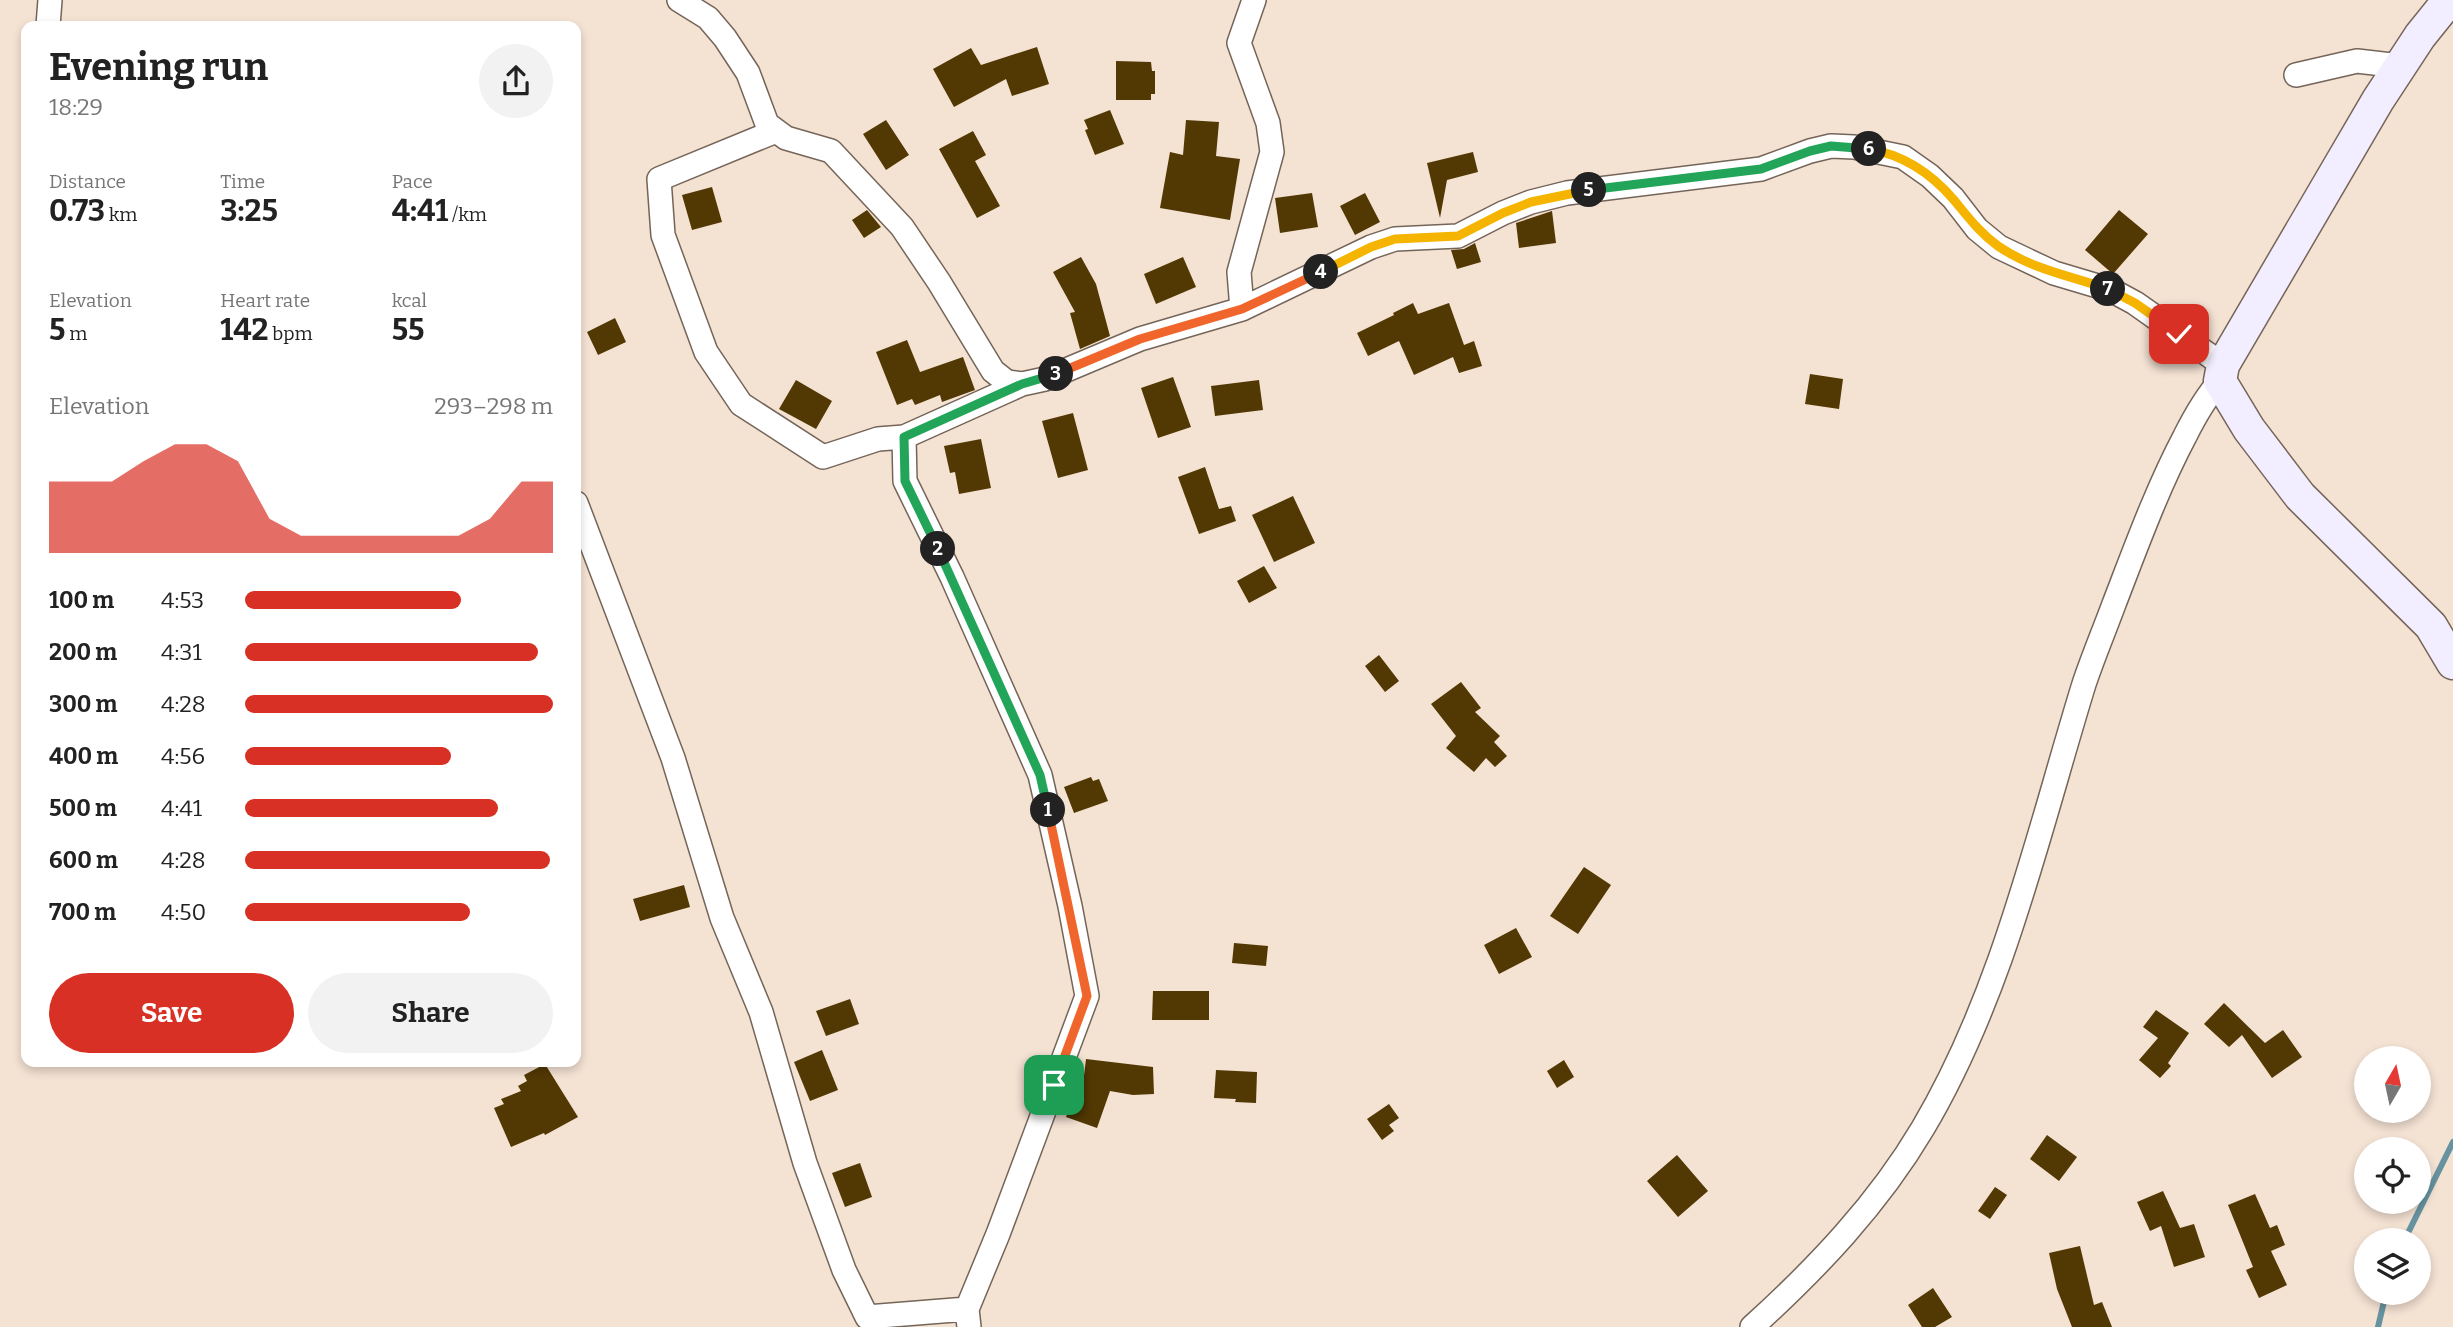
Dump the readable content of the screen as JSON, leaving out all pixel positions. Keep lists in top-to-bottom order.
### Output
{
  "north": "top",
  "page": {
    "heading": ["Evening run", "18:29"],
    "pins": [
      "6",
      "5",
      "4",
      "7",
      "3",
      "2",
      "1"
    ],
    "stats": [
      ["Distance", "0.73 km"],
      ["Time", "3:25"],
      ["Pace", "4:41 /km"],
      ["Elevation", "5 m"],
      ["Heart rate", "142 bpm"],
      ["kcal", "55"]
    ],
    "chart": ["Elevation", "293–298 m"],
    "list": [
      {
        "name": "100 m",
        "note": "4:53"
      },
      {
        "name": "200 m",
        "note": "4:31"
      },
      {
        "name": "300 m",
        "note": "4:28"
      },
      {
        "name": "400 m",
        "note": "4:56"
      },
      {
        "name": "500 m",
        "note": "4:41"
      },
      {
        "name": "600 m",
        "note": "4:28"
      },
      {
        "name": "700 m",
        "note": "4:50"
      }
    ],
    "buttons": ["Save", "Share"]
  }
}
